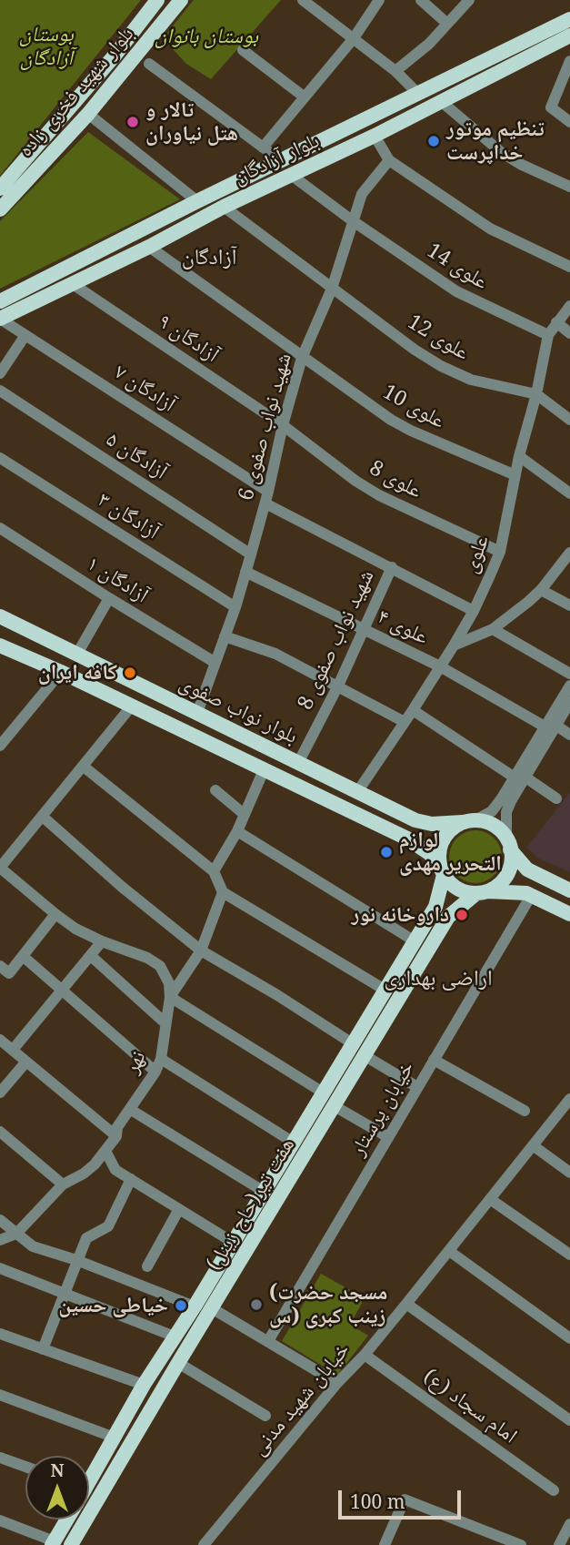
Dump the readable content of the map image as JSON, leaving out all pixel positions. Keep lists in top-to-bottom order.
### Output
{
  "streets": {
    "main road": [
      "بلوار شهید فخری زاده",
      "بلوار آزادگان",
      "بلوار نواب صفوی",
      "هفت تیر(حاج زینل)"
    ],
    "street": [
      "علوی 14",
      "علوی 12",
      "آزادگان ۹",
      "آزادگان ۷",
      "علوی 10",
      "شهید نواب صفوی 6",
      "آزادگان ۵",
      "علوی 8",
      "آزادگان ۳",
      "علوی",
      "آزادگان ۱",
      "علوی ۴",
      "شهید نواب صفوی 8",
      "نهر",
      "خیابان پرستار",
      "خیابان شهید مدنی",
      "امام سجاد (ع)"
    ]
  },
  "crossings": [
    ["بلوار آزادگان", "علوی 14"],
    ["بلوار آزادگان", "علوی 12"],
    ["بلوار آزادگان", "آزادگان ۹"],
    ["بلوار آزادگان", "آزادگان ۷"],
    ["بلوار آزادگان", "علوی 10"],
    ["علوی 14", "شهید نواب صفوی 6"],
    ["علوی 14", "علوی"],
    ["علوی 12", "شهید نواب صفوی 6"],
    ["علوی 12", "علوی"],
    ["آزادگان ۹", "شهید نواب صفوی 6"],
    ["آزادگان ۹", "علوی 8"],
    ["آزادگان ۷", "شهید نواب صفوی 6"],
    ["آزادگان ۷", "علوی"],
    ["آزادگان ۷", "شهید نواب صفوی 8"],
    ["علوی 10", "شهید نواب صفوی 6"],
    ["علوی 10", "علوی"],
    ["شهید نواب صفوی 6", "آزادگان ۵"],
    ["شهید نواب صفوی 6", "علوی 8"],
    ["شهید نواب صفوی 6", "آزادگان ۳"],
    ["شهید نواب صفوی 6", "آزادگان ۱"],
    ["شهید نواب صفوی 6", "علوی ۴"],
    ["شهید نواب صفوی 6", "بلوار نواب صفوی"],
    ["علوی 8", "علوی"],
    ["علوی", "علوی ۴"],
    ["علوی", "بلوار نواب صفوی"],
    ["علوی ۴", "شهید نواب صفوی 8"],
    ["شهید نواب صفوی 8", "بلوار نواب صفوی"],
    ["بلوار نواب صفوی", "هفت تیر(حاج زینل)"],
    ["خیابان شهید مدنی", "امام سجاد (ع)"]
  ],
  "districts": ["آزادگان", "اراضی بهداری"],
  "parks": ["بوستان آزادگان", "بوستان بانوان"],
  "places": [
    "تالار و هتل نیاوران",
    "تنظیم موتور خداپرست",
    "کافه ایران",
    "لوازم التحریر مهدی",
    "داروخانه نور",
    "(مسجد حضرت زینب کبری (س",
    "خیاطی حسین"
  ],
  "scale_bar": "100 m",
  "north": "top"
}
